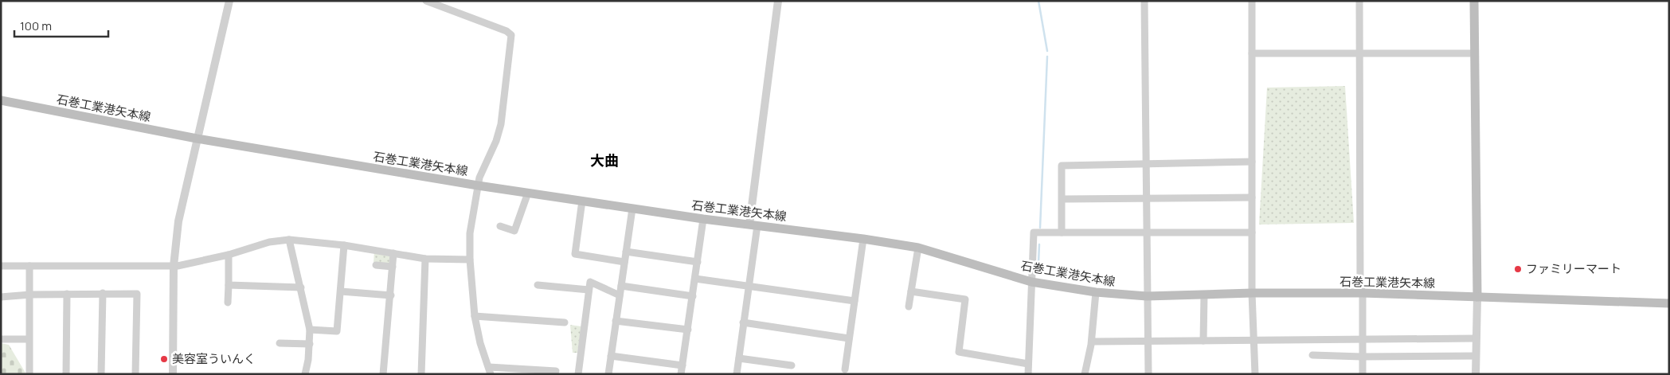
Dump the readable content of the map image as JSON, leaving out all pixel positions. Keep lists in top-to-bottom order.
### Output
{
  "streets": {
    "main road": ["石巻工業港矢本線"]
  },
  "districts": ["大曲"],
  "places": ["ファミリーマート", "美容室ういんく"],
  "scale_bar": "100 m"
}
